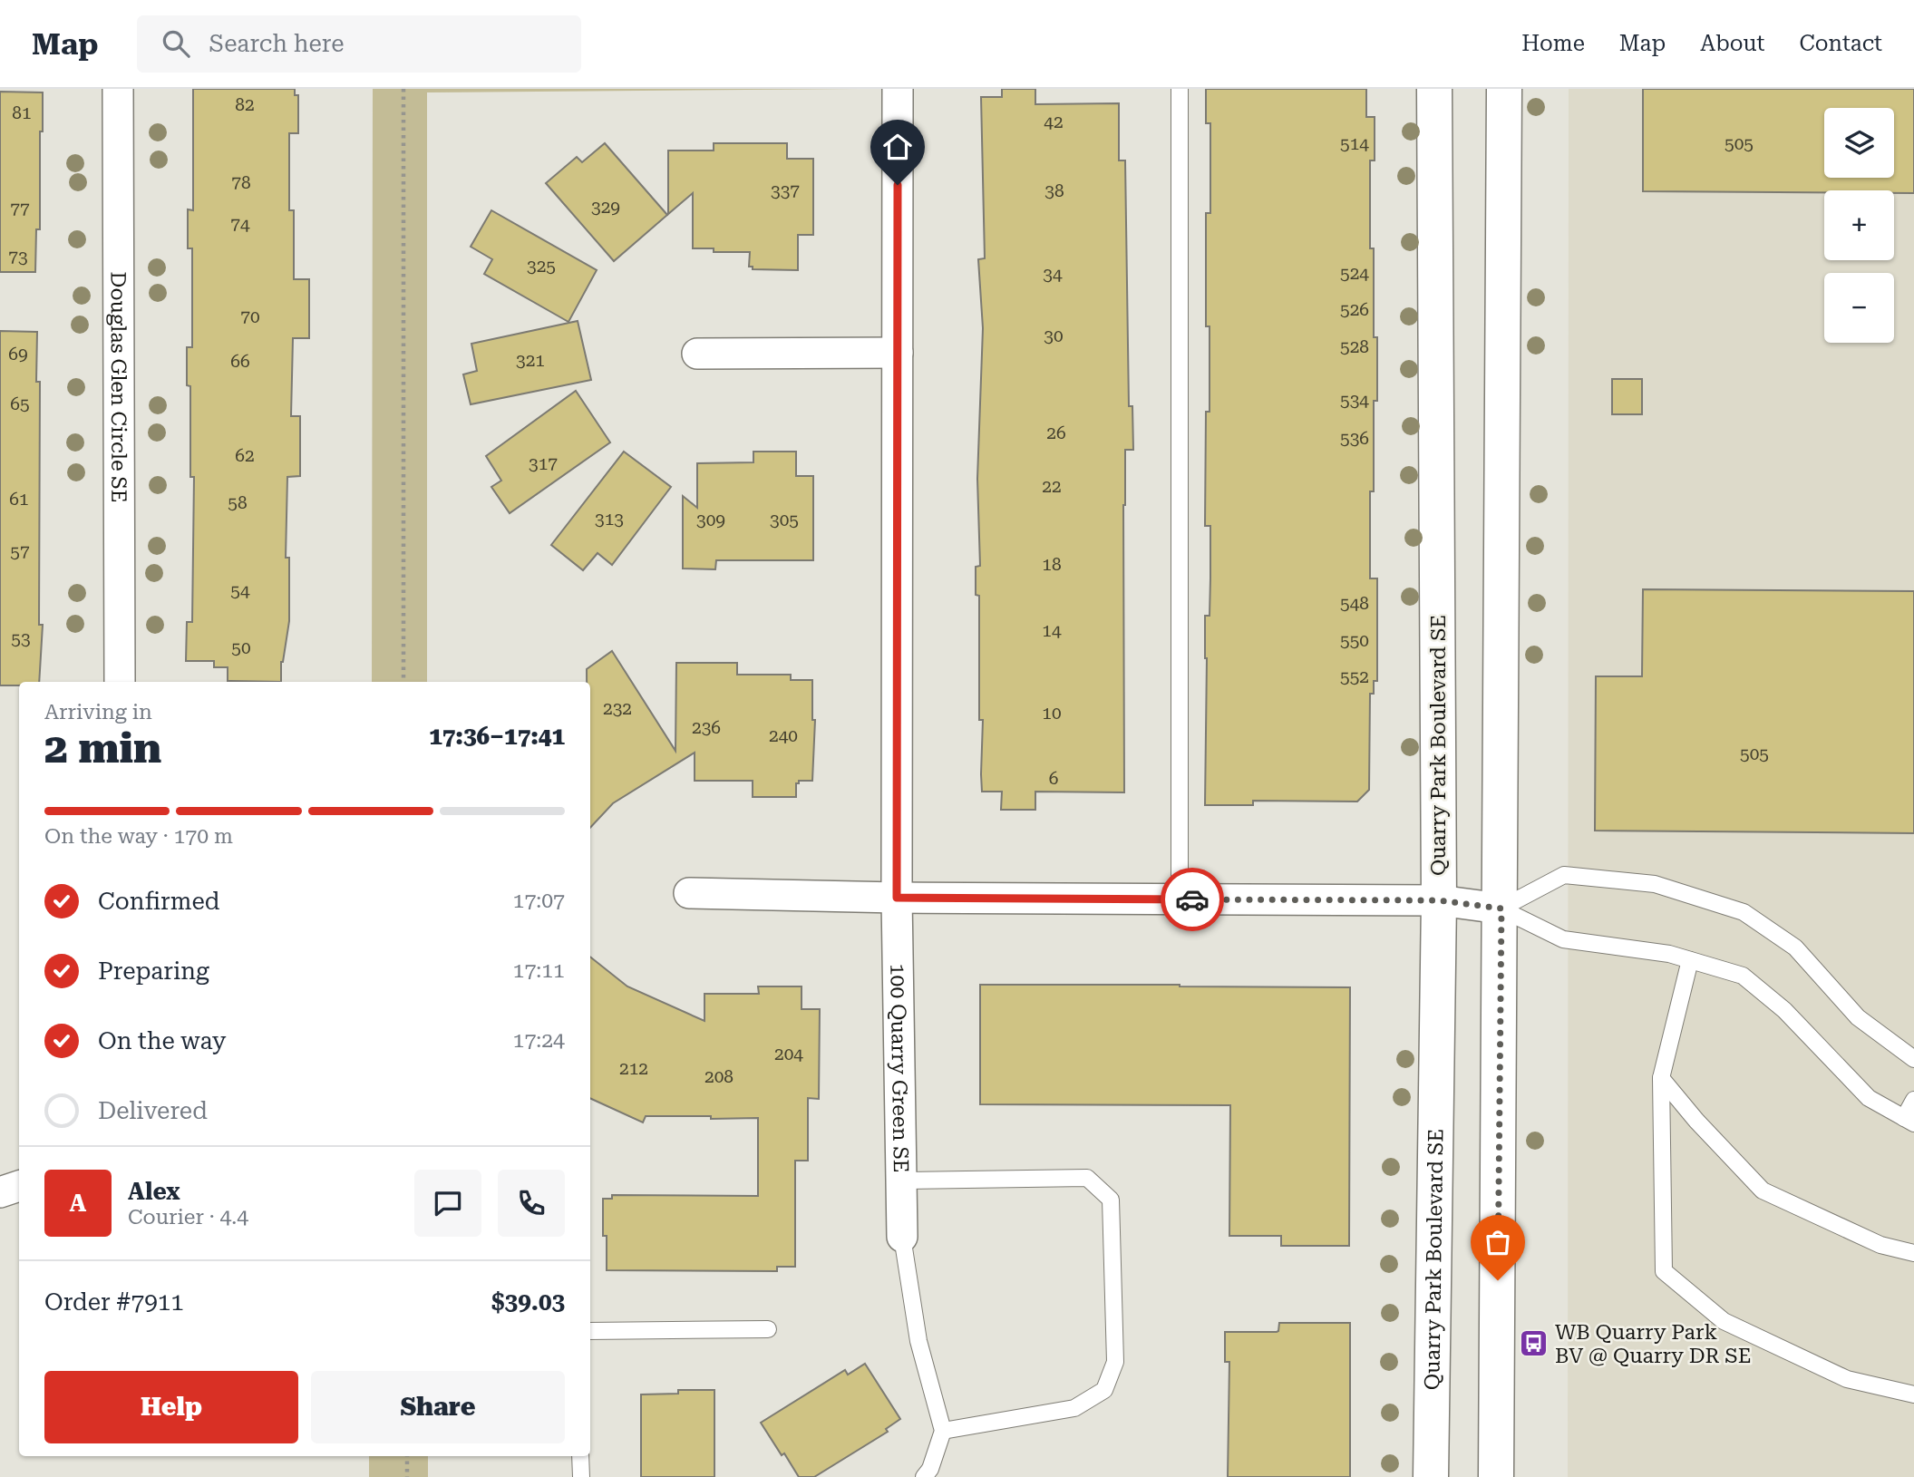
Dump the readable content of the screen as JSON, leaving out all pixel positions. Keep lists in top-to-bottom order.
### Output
{
  "streets": {
    "street": ["Douglas Glen Circle SE", "Quarry Park Boulevard SE", "100 Quarry Green SE"]
  },
  "places": {
    "bus stop": ["WB Quarry Park BV @ Quarry DR SE"]
  },
  "house_numbers": [
    "82",
    "81",
    "42",
    "514",
    "505",
    "78",
    "337",
    "38",
    "329",
    "77",
    "74",
    "73",
    "325",
    "524",
    "34",
    "526",
    "70",
    "30",
    "528",
    "69",
    "321",
    "66",
    "534",
    "65",
    "26",
    "536",
    "62",
    "317",
    "22",
    "61",
    "58",
    "313",
    "309",
    "305",
    "57",
    "18",
    "54",
    "548",
    "14",
    "53",
    "550",
    "50",
    "552",
    "232",
    "10",
    "236",
    "240",
    "505",
    "6",
    "204",
    "212",
    "208"
  ],
  "page": {
    "header": "Map",
    "search": "Search here",
    "nav": [
      "Home",
      "Map",
      "About",
      "Contact"
    ],
    "map_buttons": ["+", "−"],
    "heading": ["2 min", "Arriving in", "17:36–17:41"],
    "panel": [
      "Alex",
      "Courier · 4.4",
      "Order #7911",
      "$39.03"
    ],
    "bar": "On the way · 170 m",
    "list": [
      ["Confirmed", "17:07"],
      ["Preparing", "17:11"],
      ["On the way", "17:24"],
      "Delivered"
    ],
    "round": "A",
    "buttons": ["Help", "Share"]
  }
}
